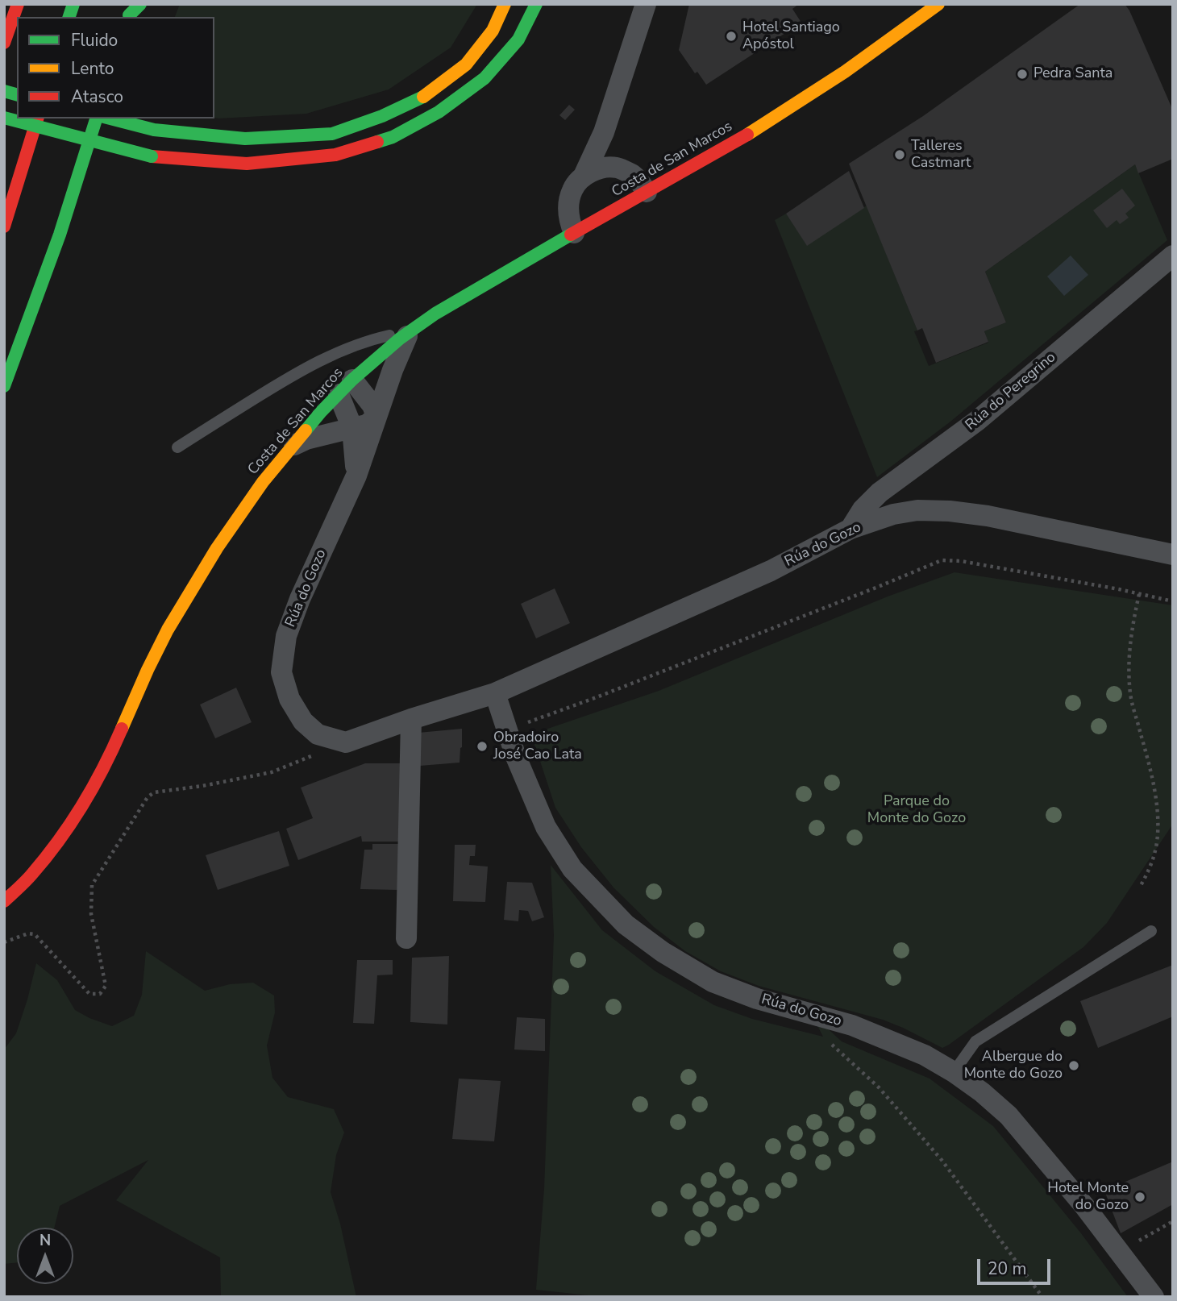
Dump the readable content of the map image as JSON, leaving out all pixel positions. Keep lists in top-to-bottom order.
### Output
{
  "streets": {
    "main road": ["Costa de San Marcos"],
    "street": ["Rúa do Peregrino", "Rúa do Gozo"]
  },
  "crossings": [
    ["Costa de San Marcos", "Rúa do Gozo"],
    ["Rúa do Peregrino", "Rúa do Gozo"]
  ],
  "parks": ["Parque do Monte do Gozo"],
  "places": [
    "Hotel Santiago Apóstol",
    "Pedra Santa",
    "Talleres Castmart",
    "Obradoiro José Cao Lata",
    "Albergue do Monte do Gozo",
    "Hotel Monte do Gozo"
  ],
  "legend": ["Fluido", "Lento", "Atasco"],
  "scale_bar": "20 m",
  "north": "top"
}
